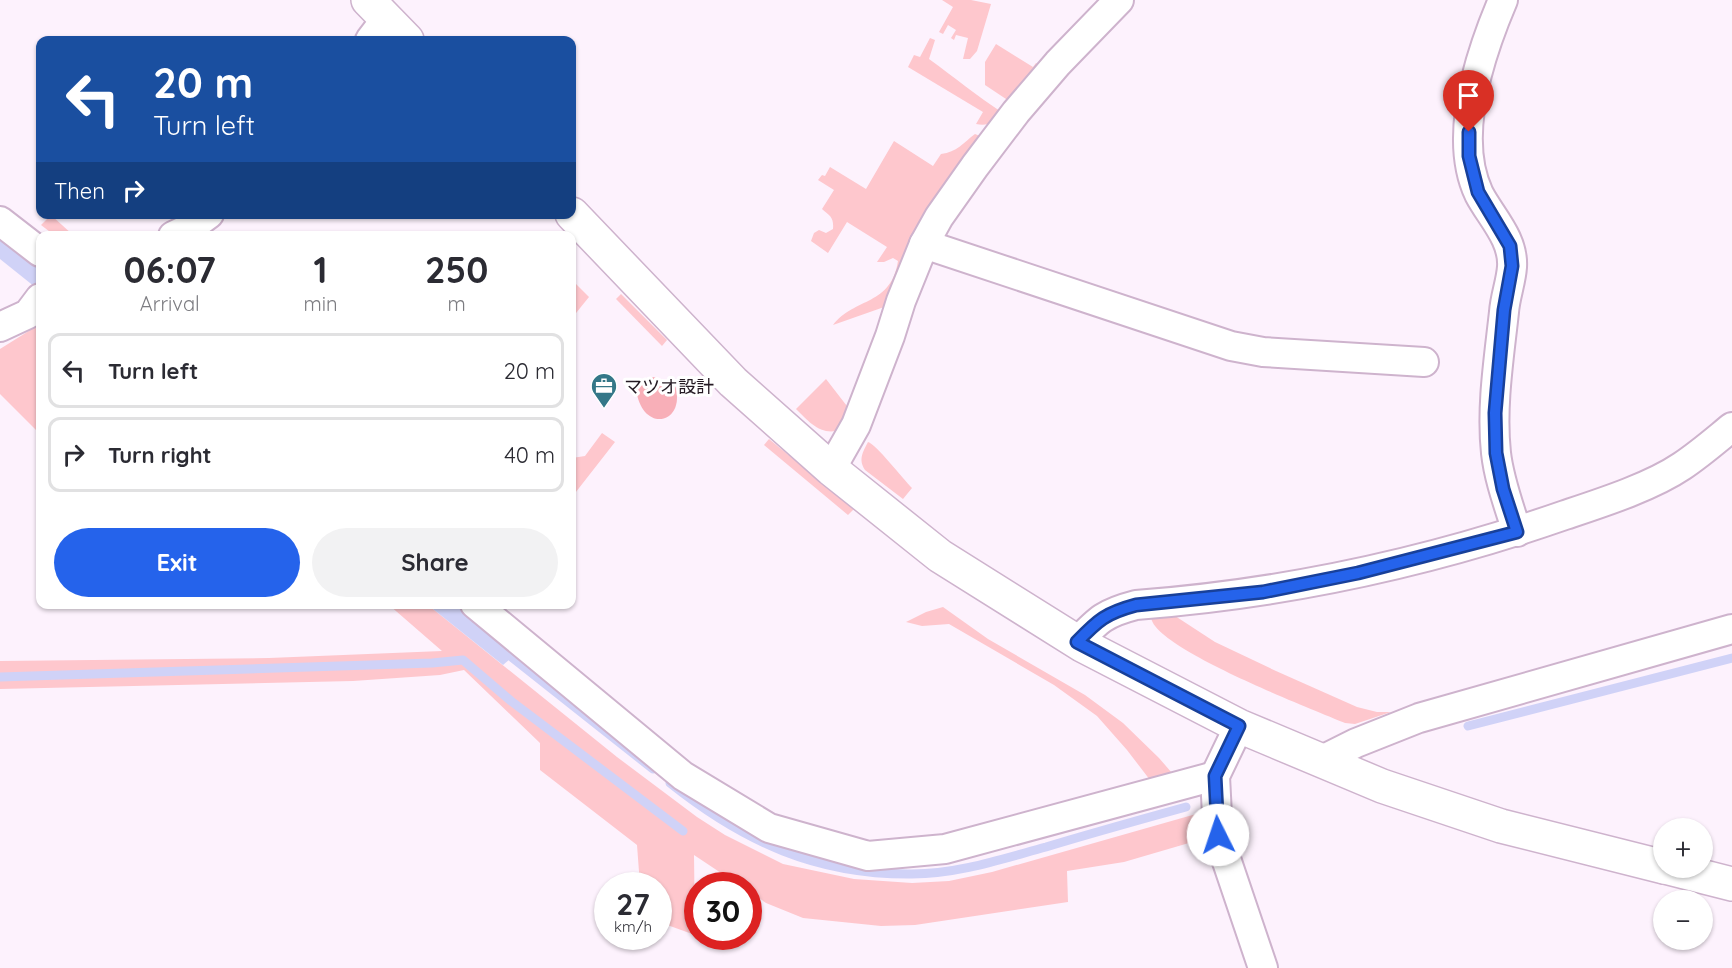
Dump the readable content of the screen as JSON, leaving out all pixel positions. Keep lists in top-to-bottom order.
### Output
{
  "places": {
    "office": ["マツオ設計"]
  },
  "page": {
    "turn": ["20 m", "Turn left"],
    "then": "Then",
    "eta": [
      "06:07",
      "Arrival",
      "1",
      "min",
      "250",
      "m"
    ],
    "list": [
      {
        "name": "Turn left",
        "value": "20 m"
      },
      {
        "name": "Turn right",
        "value": "40 m"
      }
    ],
    "buttons": ["Exit", "Share"],
    "map_buttons": ["+", "−"],
    "speed": "27 km/h",
    "limit": "30"
  }
}
